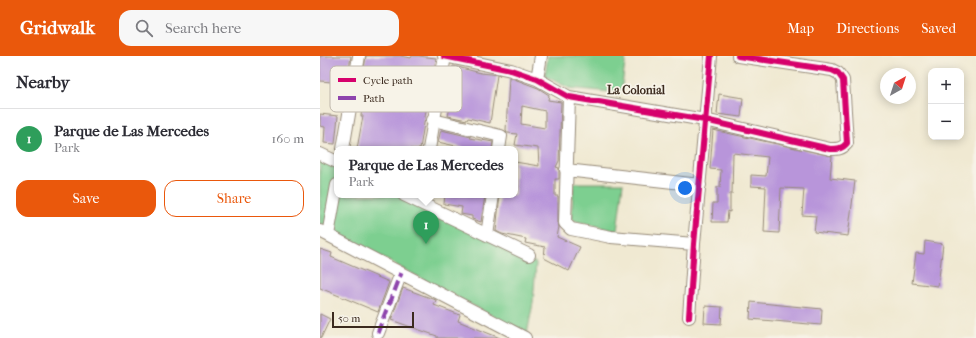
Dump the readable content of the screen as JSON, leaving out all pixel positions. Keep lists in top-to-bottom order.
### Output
{
  "districts": ["La Colonial"],
  "legend": ["Cycle path", "Path"],
  "scale_bar": "50 m",
  "north": "top right",
  "page": {
    "header": "Gridwalk",
    "search": "Search here",
    "nav": ["Map", "Directions", "Saved"],
    "heading": "Nearby",
    "map_buttons": ["+", "−"],
    "list": [
      {
        "mark": "1",
        "name": "Parque de Las Mercedes",
        "note": "Park",
        "value": "160 m"
      }
    ],
    "popup": ["Parque de Las Mercedes", "Park"],
    "buttons": ["Save", "Share"],
    "pins": "1",
    "scale": "50 m"
  }
}
